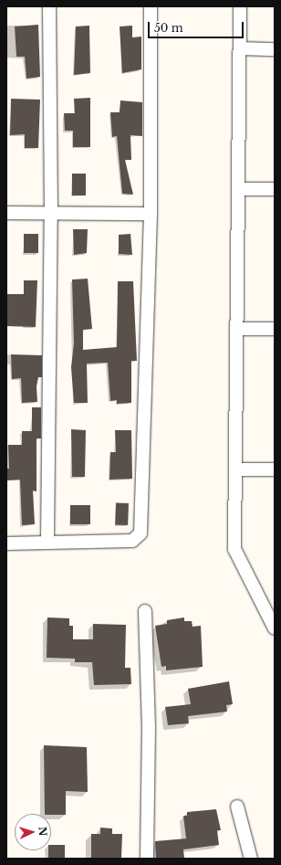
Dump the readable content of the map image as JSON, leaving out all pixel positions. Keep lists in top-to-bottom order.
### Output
{
  "scale_bar": "50 m",
  "north": "right"
}
